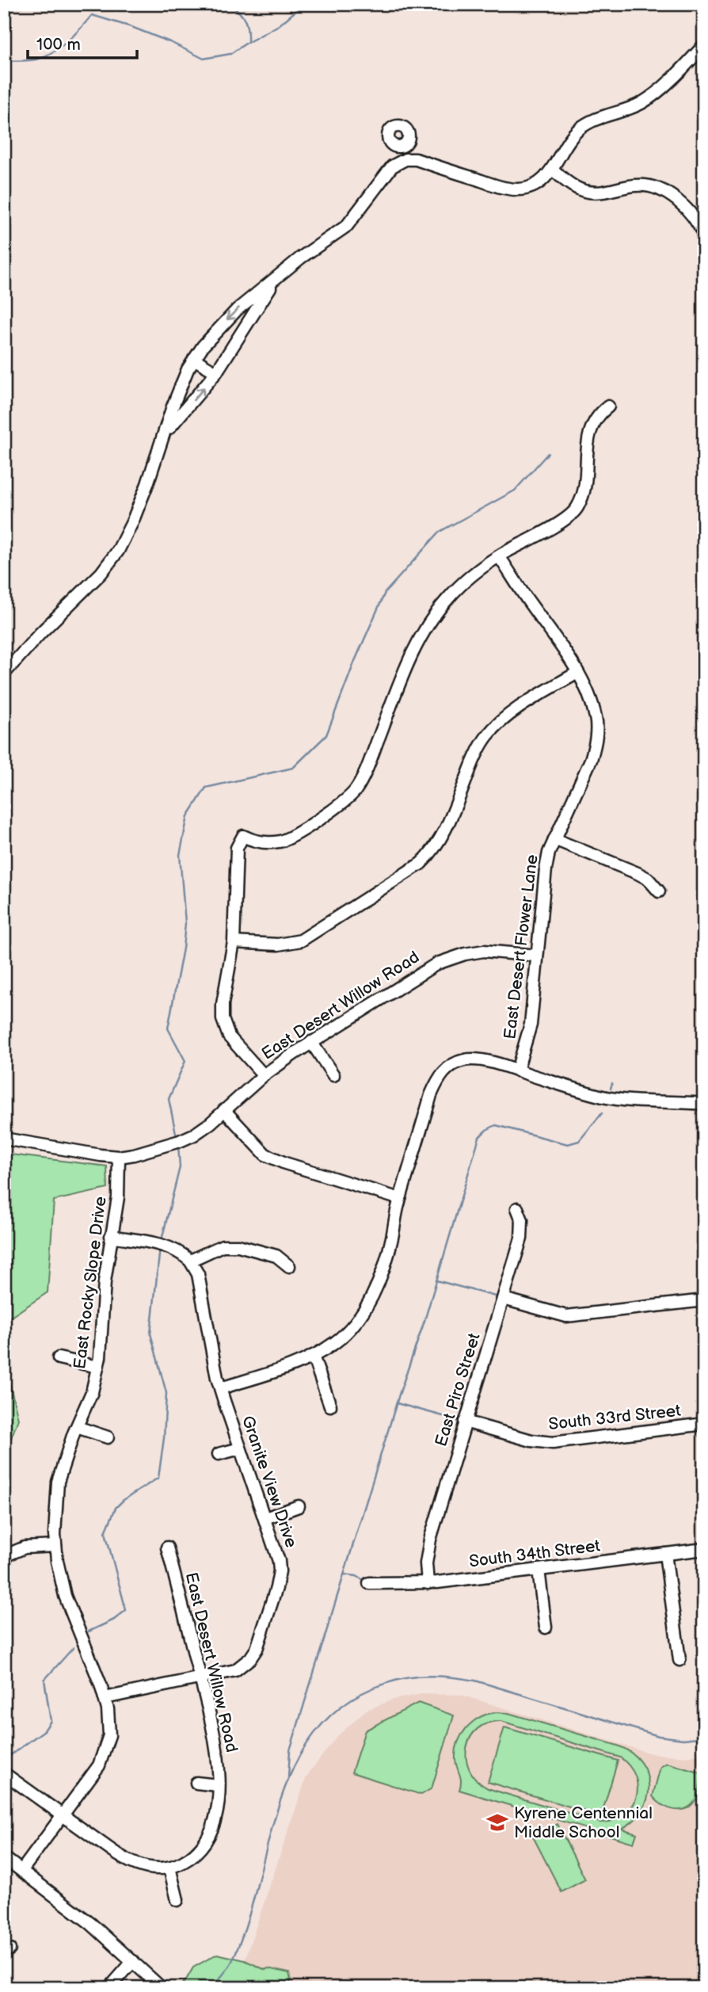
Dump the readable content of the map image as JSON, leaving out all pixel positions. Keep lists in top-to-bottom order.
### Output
{
  "streets": {
    "street": [
      "East Desert Flower Lane",
      "East Desert Willow Road",
      "East Rocky Slope Drive",
      "East Piro Street",
      "South 33rd Street",
      "Granite View Drive",
      "South 34th Street"
    ]
  },
  "crossings": [
    ["East Desert Flower Lane", "East Desert Willow Road"],
    ["East Desert Willow Road", "East Rocky Slope Drive"],
    ["East Desert Willow Road", "Granite View Drive"],
    ["East Rocky Slope Drive", "Granite View Drive"],
    ["East Piro Street", "South 33rd Street"],
    ["East Piro Street", "South 34th Street"]
  ],
  "places": {
    "school or university": ["Kyrene Centennial Middle School"]
  },
  "scale_bar": "100 m"
}
